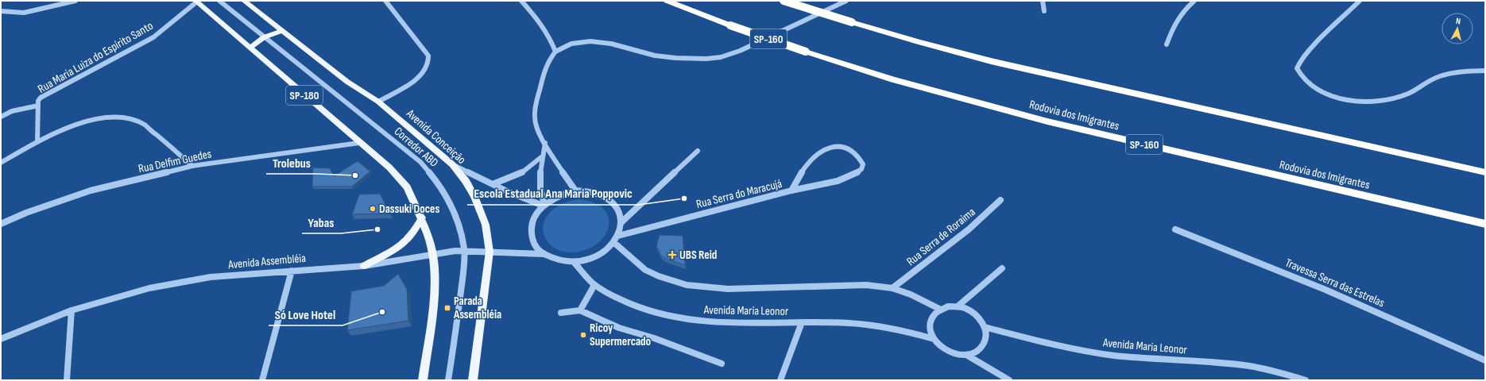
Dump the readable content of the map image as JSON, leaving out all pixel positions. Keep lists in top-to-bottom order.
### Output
{
  "streets": {
    "highway": ["SP-160", "Rodovia dos Imigrantes"],
    "main road": ["SP-180", "Avenida Conceição"],
    "street": [
      "Rua Maria Luiza do Espírito Santo",
      "Corredor ABD",
      "Rua Delfim Guedes",
      "Rua Serra do Maracujá",
      "Rua Serra de Roraima",
      "Avenida Assembléia",
      "Travessa Serra das Estrelas",
      "Avenida Maria Leonor"
    ]
  },
  "crossings": [
    ["Rua Maria Luiza do Espírito Santo", "SP-180"],
    ["SP-180", "Rua Delfim Guedes"],
    ["SP-180", "Avenida Assembléia"],
    ["Avenida Conceição", "Avenida Assembléia"],
    ["Corredor ABD", "Avenida Assembléia"],
    ["Rua Serra do Maracujá", "Avenida Assembléia"],
    ["Rua Serra do Maracujá", "Avenida Maria Leonor"],
    ["Rua Serra de Roraima", "Avenida Maria Leonor"],
    ["Avenida Assembléia", "Avenida Maria Leonor"]
  ],
  "places": {
    "other": [
      "Trolebus",
      "Escola Estadual Ana Maria Poppovic",
      "Dassuki Doces",
      "Yabas",
      "Só Love Hotel",
      "Ricoy Supermercado"
    ],
    "health": ["UBS Reid"],
    "transit": ["Parada Assembléia"]
  },
  "north": "top"
}
